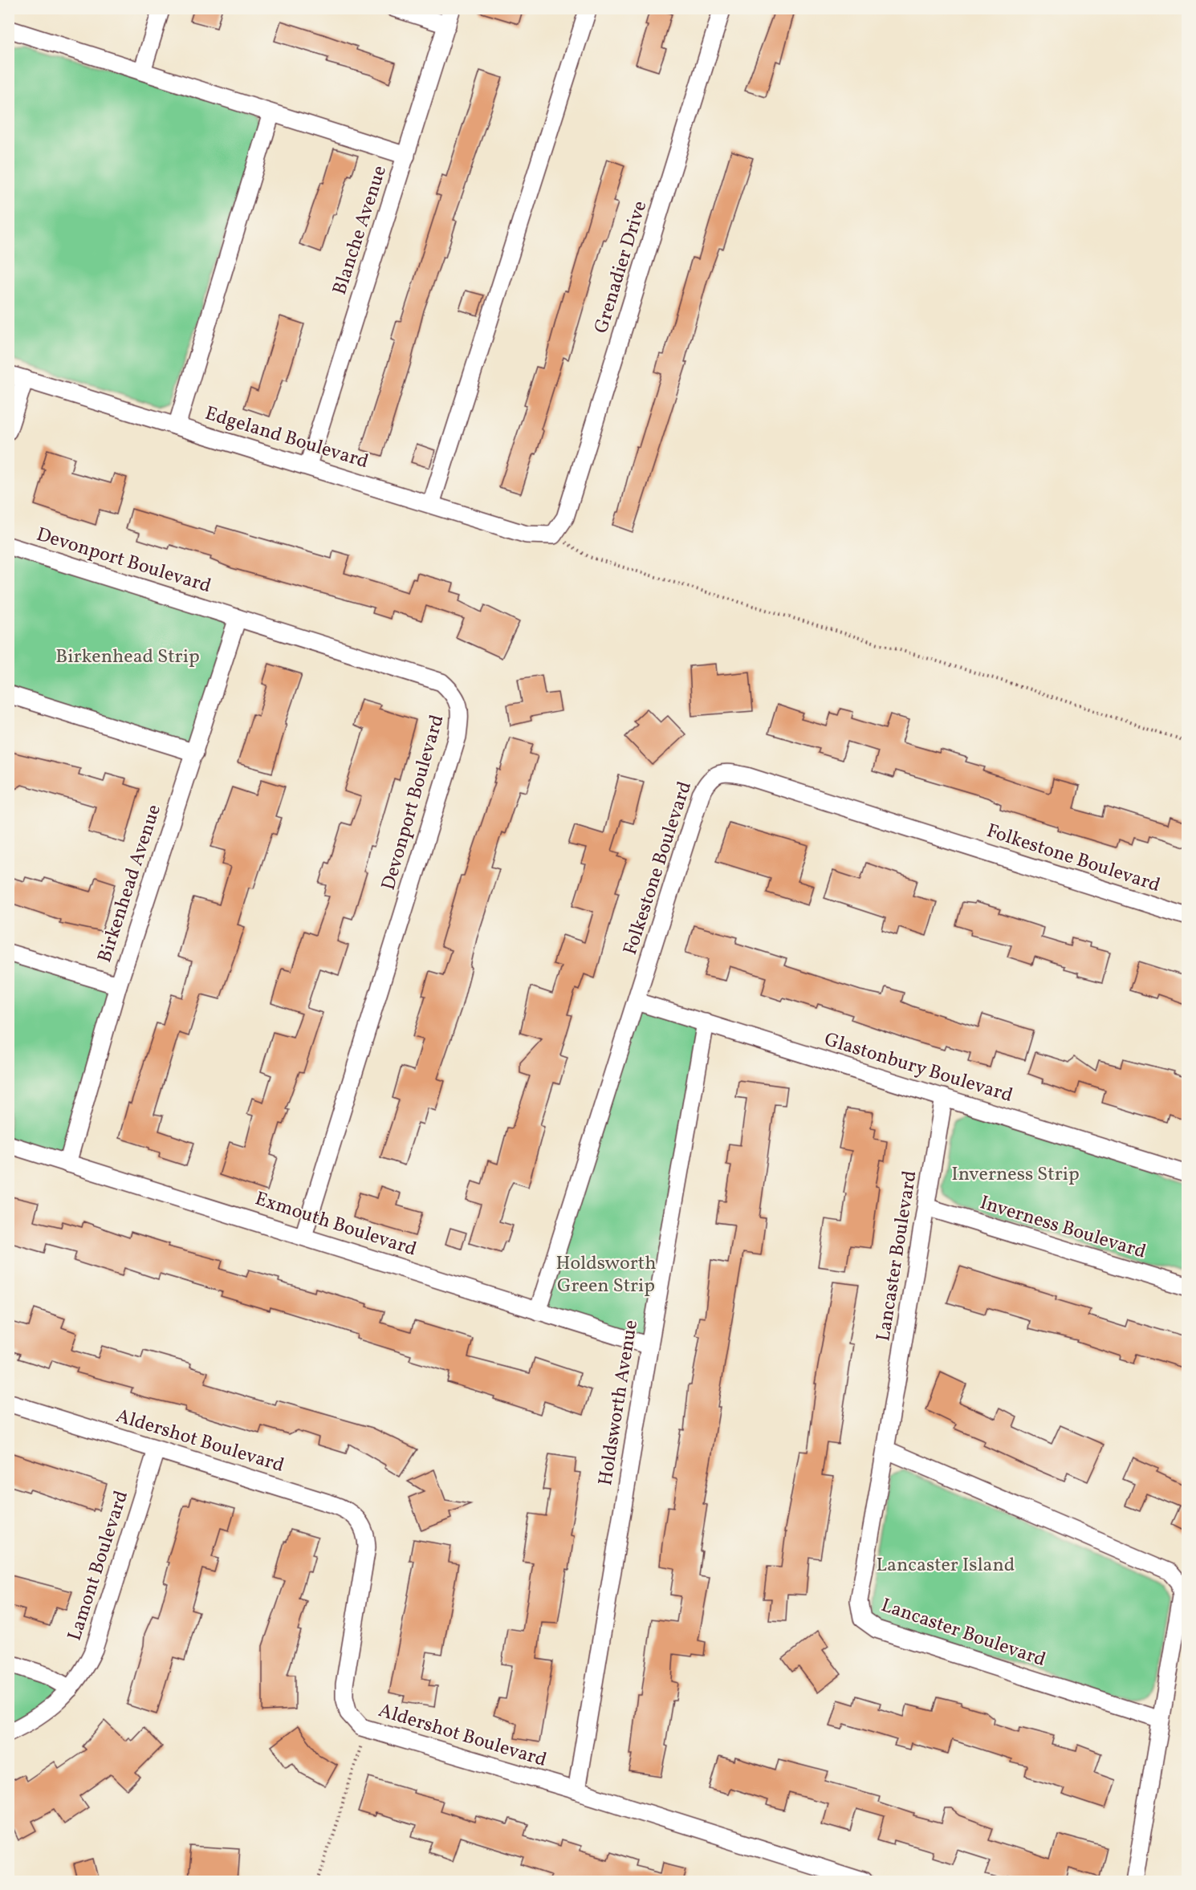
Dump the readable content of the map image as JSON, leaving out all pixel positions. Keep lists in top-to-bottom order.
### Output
{
  "streets": {
    "street": [
      "Blanche Avenue",
      "Grenadier Drive",
      "Edgeland Boulevard",
      "Devonport Boulevard",
      "Folkestone Boulevard",
      "Birkenhead Avenue",
      "Glastonbury Boulevard",
      "Exmouth Boulevard",
      "Inverness Boulevard",
      "Lancaster Boulevard",
      "Holdsworth Avenue",
      "Aldershot Boulevard",
      "Lamont Boulevard"
    ]
  },
  "crossings": [
    ["Blanche Avenue", "Edgeland Boulevard"],
    ["Grenadier Drive", "Edgeland Boulevard"],
    ["Devonport Boulevard", "Birkenhead Avenue"],
    ["Devonport Boulevard", "Exmouth Boulevard"],
    ["Folkestone Boulevard", "Glastonbury Boulevard"],
    ["Folkestone Boulevard", "Exmouth Boulevard"],
    ["Birkenhead Avenue", "Exmouth Boulevard"],
    ["Glastonbury Boulevard", "Lancaster Boulevard"],
    ["Glastonbury Boulevard", "Holdsworth Avenue"],
    ["Exmouth Boulevard", "Holdsworth Avenue"],
    ["Inverness Boulevard", "Lancaster Boulevard"],
    ["Holdsworth Avenue", "Aldershot Boulevard"],
    ["Aldershot Boulevard", "Lamont Boulevard"]
  ],
  "parks": [
    "Birkenhead Strip",
    "Inverness Strip",
    "Holdsworth Green Strip",
    "Lancaster Island"
  ]
}
